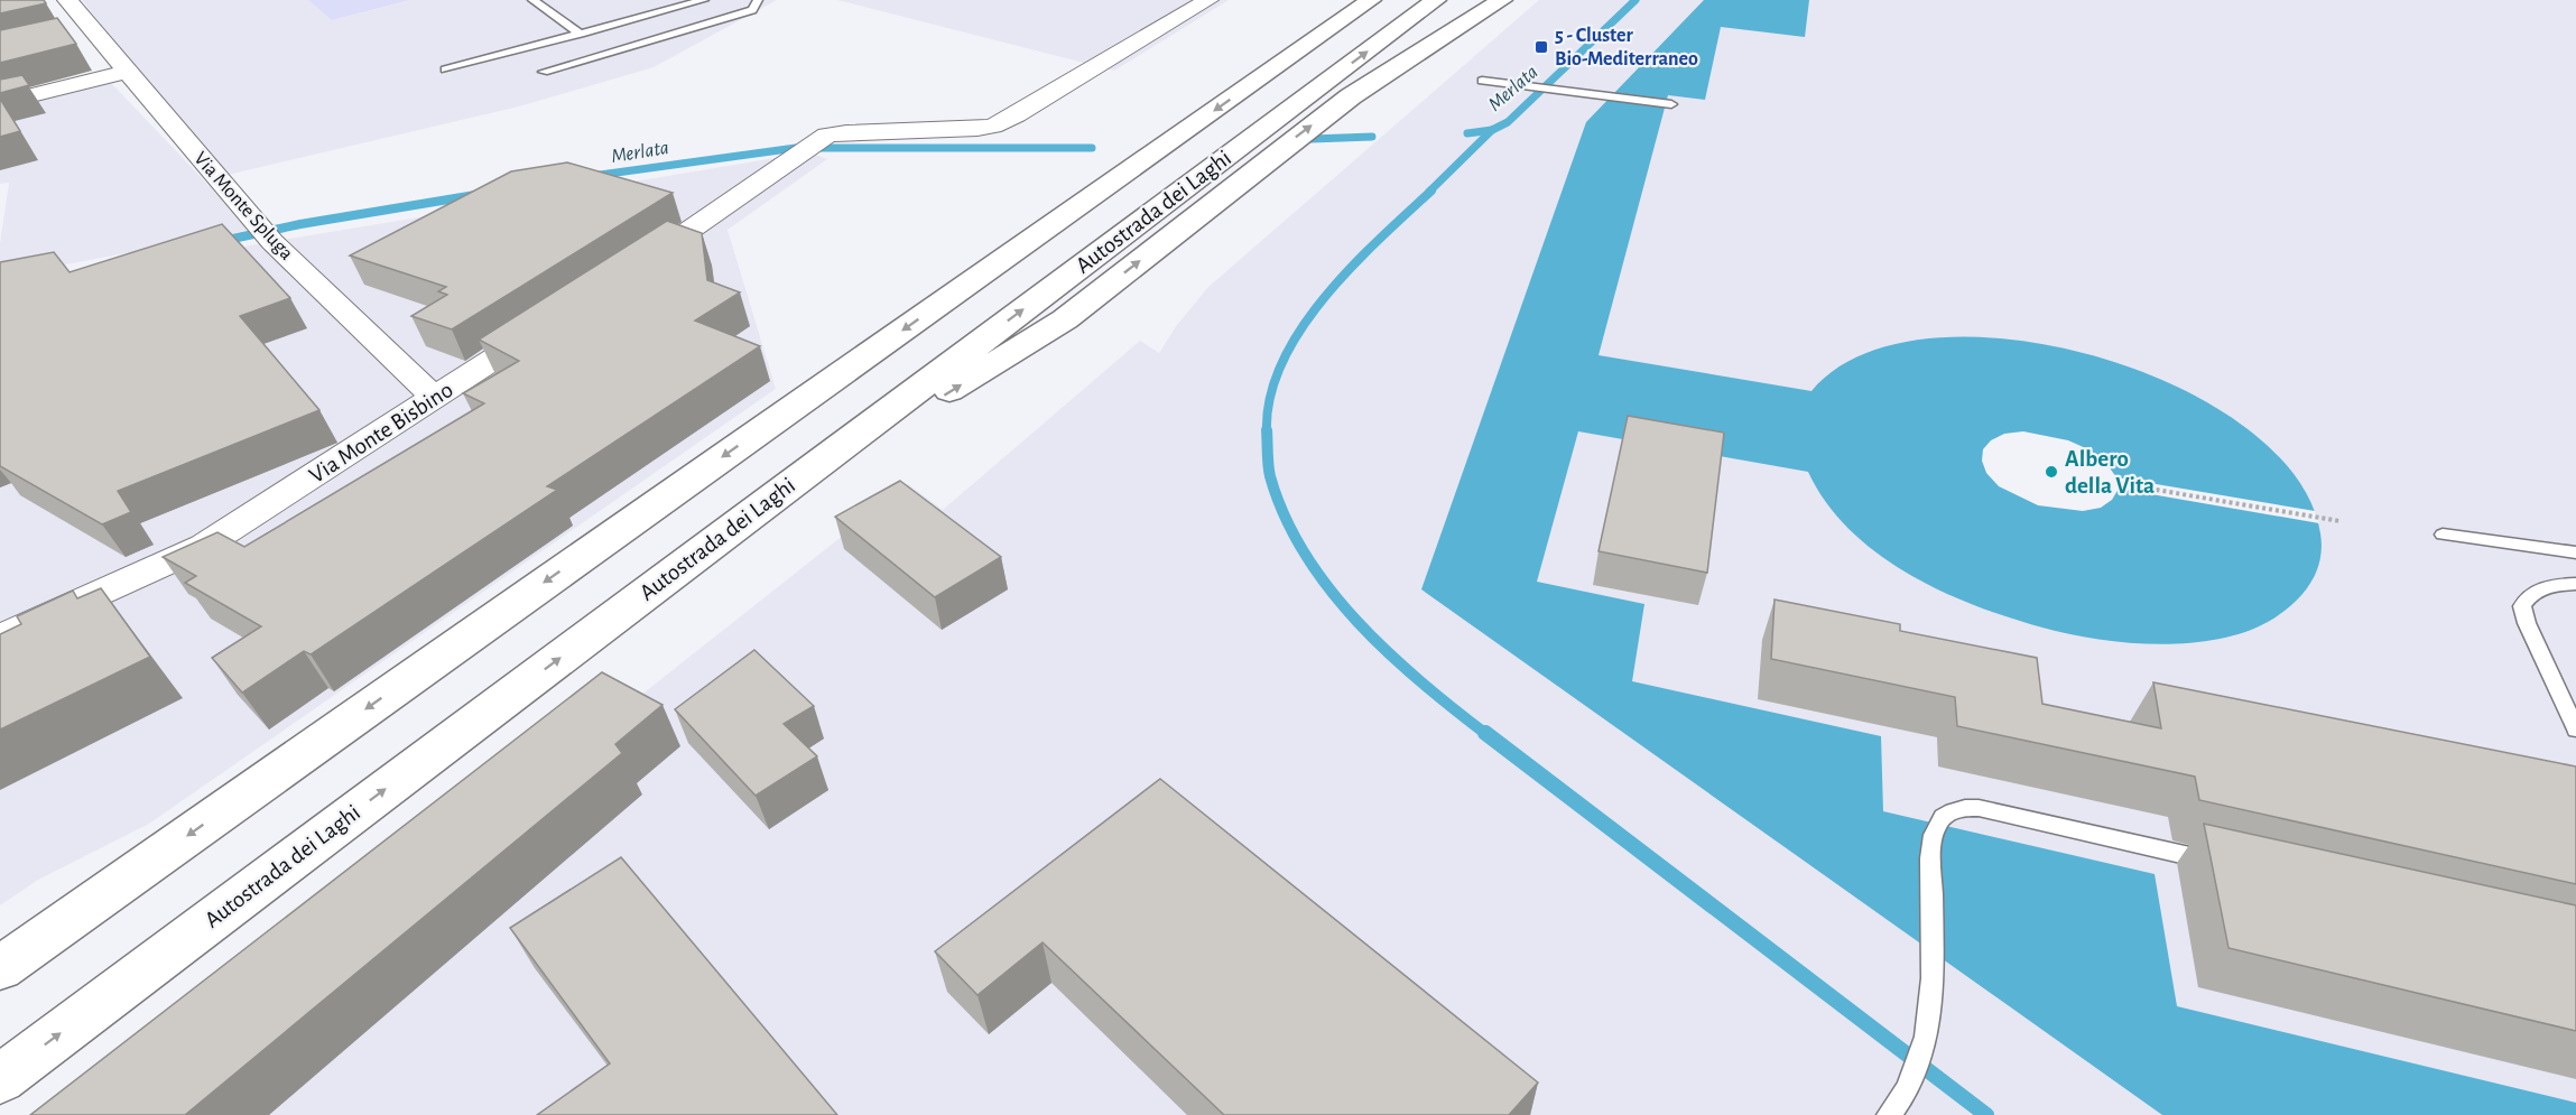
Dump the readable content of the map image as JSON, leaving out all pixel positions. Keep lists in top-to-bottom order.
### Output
{
  "streets": {
    "highway": ["Autostrada dei Laghi"],
    "street": ["Via Monte Spluga", "Via Monte Bisbino"]
  },
  "crossings": [
    ["Via Monte Spluga", "Via Monte Bisbino"]
  ],
  "water": ["Merlata"],
  "places": {
    "transit": ["5 - Cluster Bio-Mediterraneo"],
    "other": ["Albero della Vita"]
  }
}
